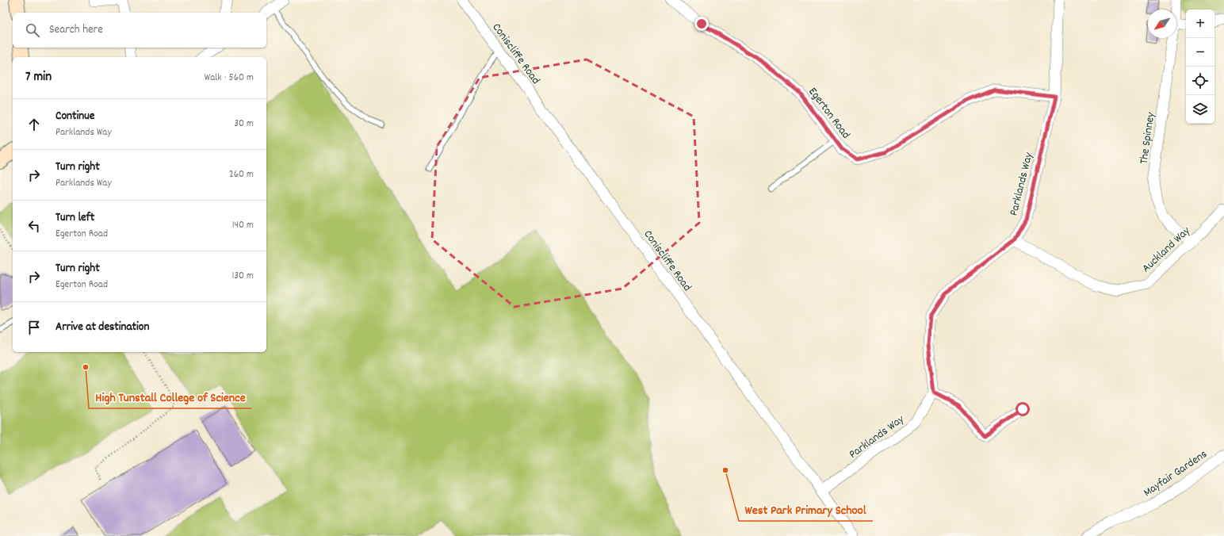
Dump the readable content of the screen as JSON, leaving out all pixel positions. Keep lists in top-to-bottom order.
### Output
{
  "streets": {
    "street": [
      "Coniscliffe Road",
      "Egerton Road",
      "The Spinney",
      "Parklands Way",
      "Auckland Way",
      "Mayfair Gardens"
    ]
  },
  "crossings": [
    ["Coniscliffe Road", "Parklands Way"],
    ["Egerton Road", "Parklands Way"],
    ["The Spinney", "Auckland Way"],
    ["Parklands Way", "Auckland Way"]
  ],
  "places": ["High Tunstall College of Science", "West Park Primary School"],
  "north": "bottom left",
  "page": {
    "map_buttons": ["+", "−"],
    "search": "Search here",
    "heading": ["7 min", "Walk · 560 m"],
    "list": [
      ["Continue", "Parklands Way", "30 m"],
      ["Turn right", "Parklands Way", "260 m"],
      ["Turn left", "Egerton Road", "140 m"],
      ["Turn right", "Egerton Road", "130 m"],
      "Arrive at destination"
    ]
  }
}
